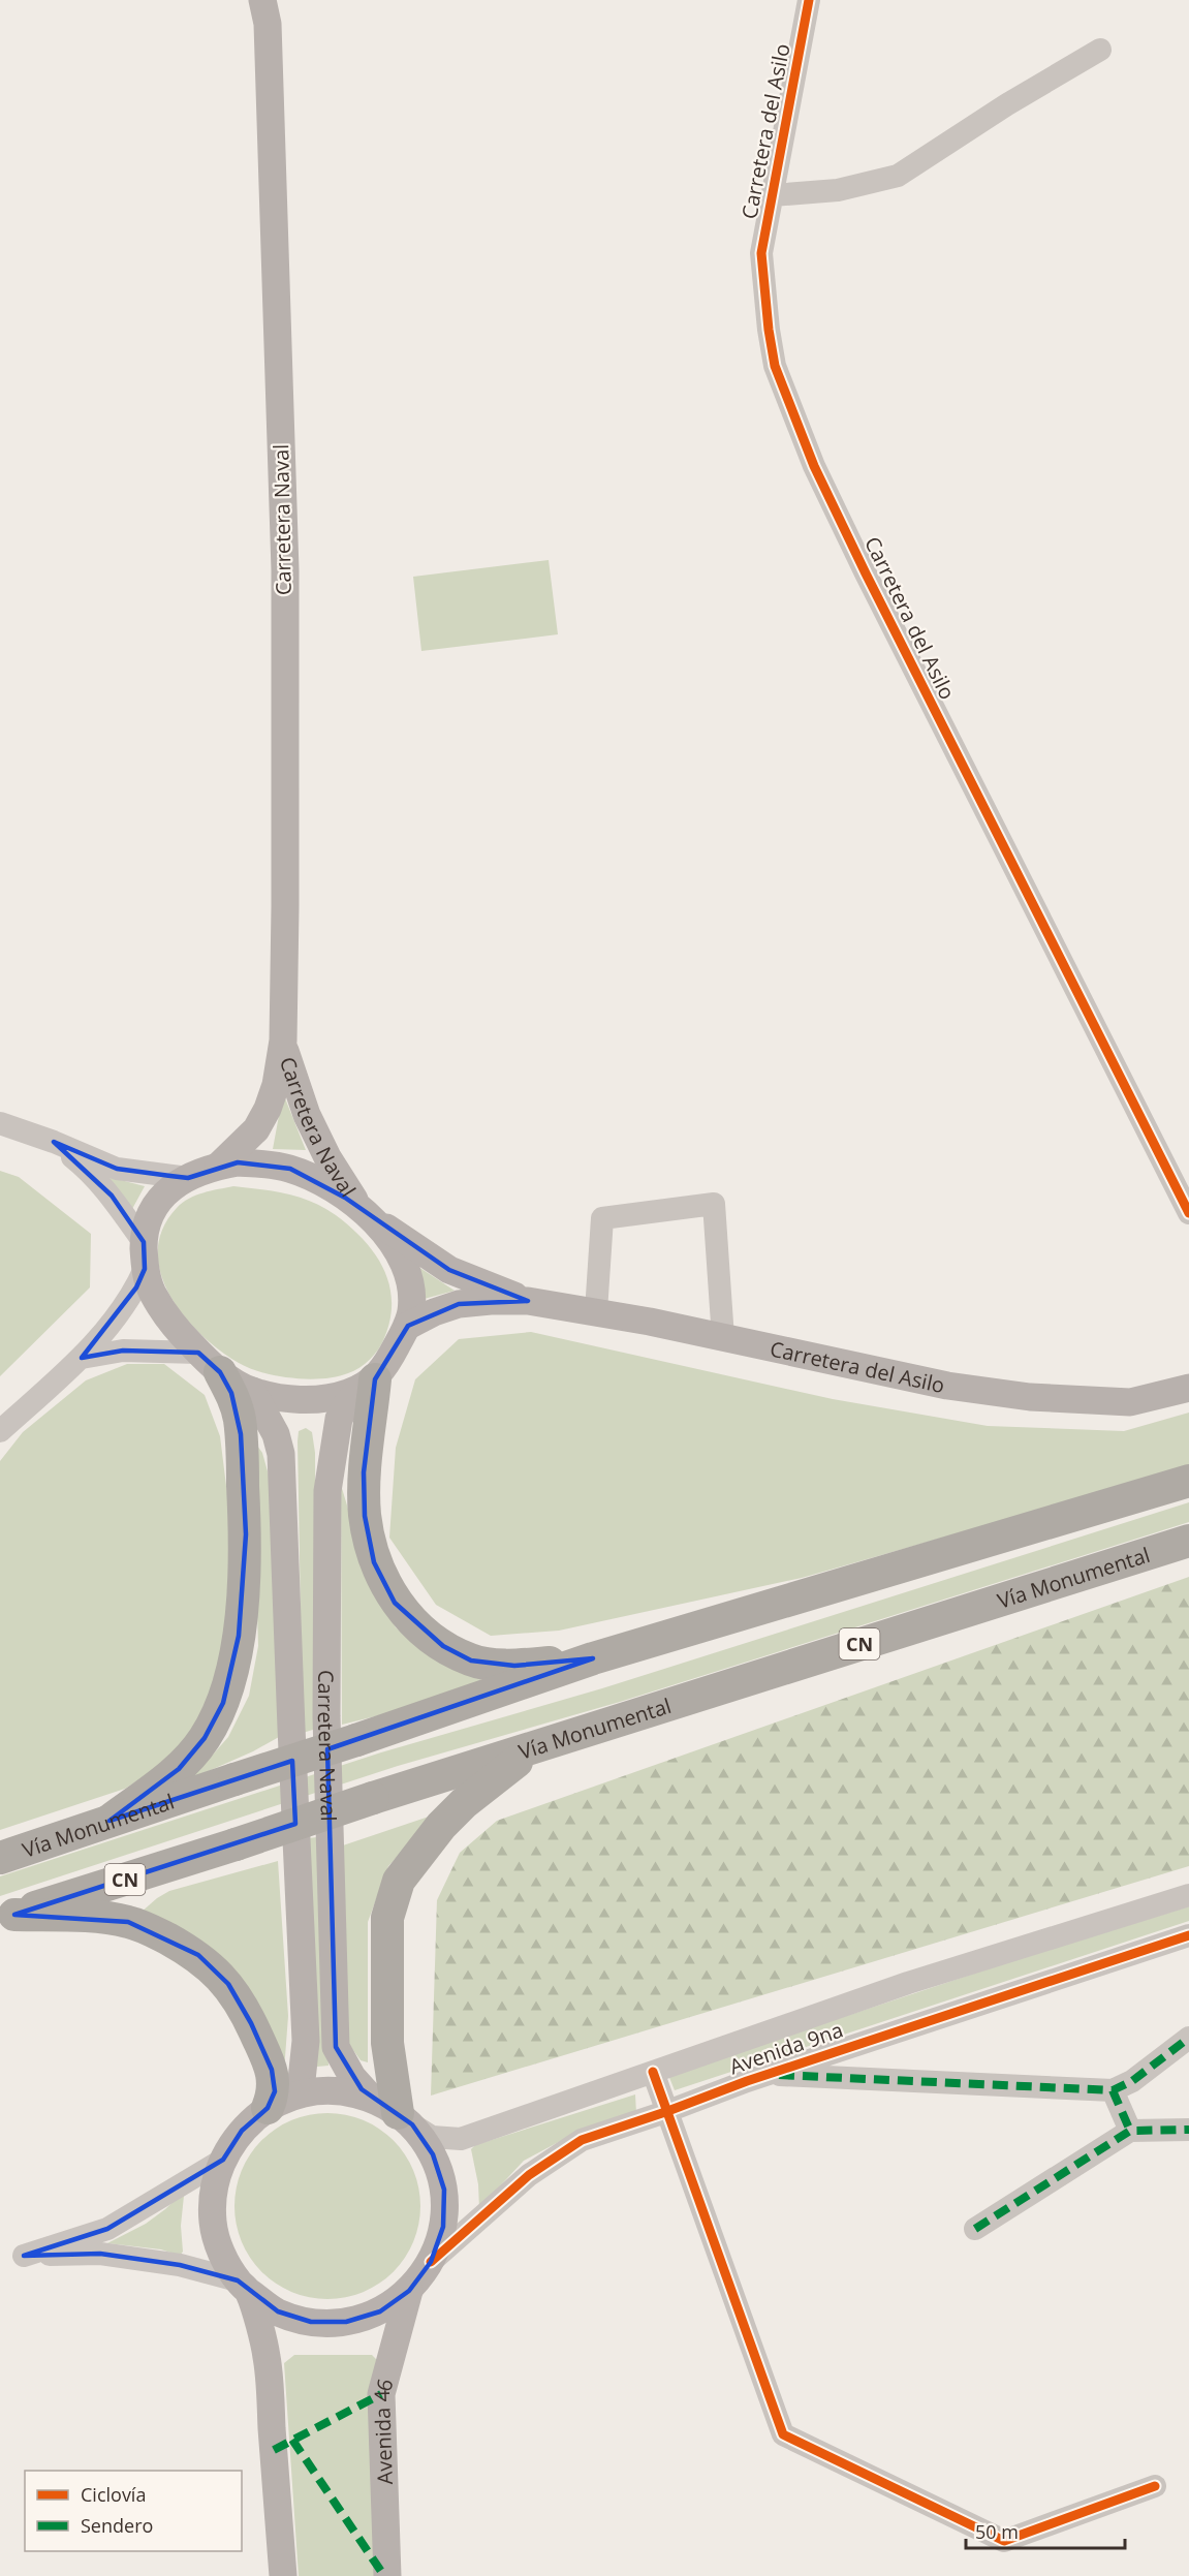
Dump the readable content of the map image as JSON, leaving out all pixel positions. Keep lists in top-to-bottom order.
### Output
{
  "streets": {
    "highway": ["Vía Monumental", "CN"],
    "main road": ["Carretera del Asilo", "Carretera Naval", "Avenida 46"],
    "street": ["Avenida 9na"]
  },
  "crossings": [
    ["Carretera del Asilo", "Carretera Naval"],
    ["Carretera Naval", "Avenida 9na"],
    ["Carretera Naval", "Avenida 46"]
  ],
  "legend": ["Ciclovía", "Sendero"],
  "scale_bar": "50 m"
}
